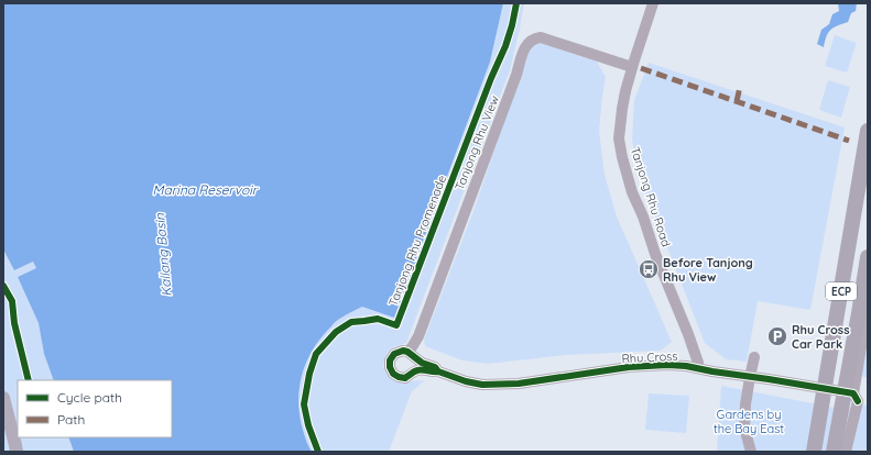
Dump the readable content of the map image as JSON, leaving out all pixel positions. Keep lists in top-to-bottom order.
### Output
{
  "streets": {
    "highway": ["ECP"],
    "street": ["Tanjong Rhu View", "Tanjong Rhu Road", "Rhu Cross"],
    "cycle path": ["Tanjong Rhu Promenade"]
  },
  "crossings": [
    ["Tanjong Rhu View", "Tanjong Rhu Road"],
    ["Tanjong Rhu View", "Rhu Cross"],
    ["Tanjong Rhu Road", "Rhu Cross"]
  ],
  "water": ["Marina Reservoir", "Kallang Basin"],
  "parks": ["Gardens by the Bay East"],
  "places": {
    "bus stop": ["Before Tanjong Rhu View"],
    "parking": ["Rhu Cross Car Park"]
  },
  "legend": ["Cycle path", "Path"]
}
